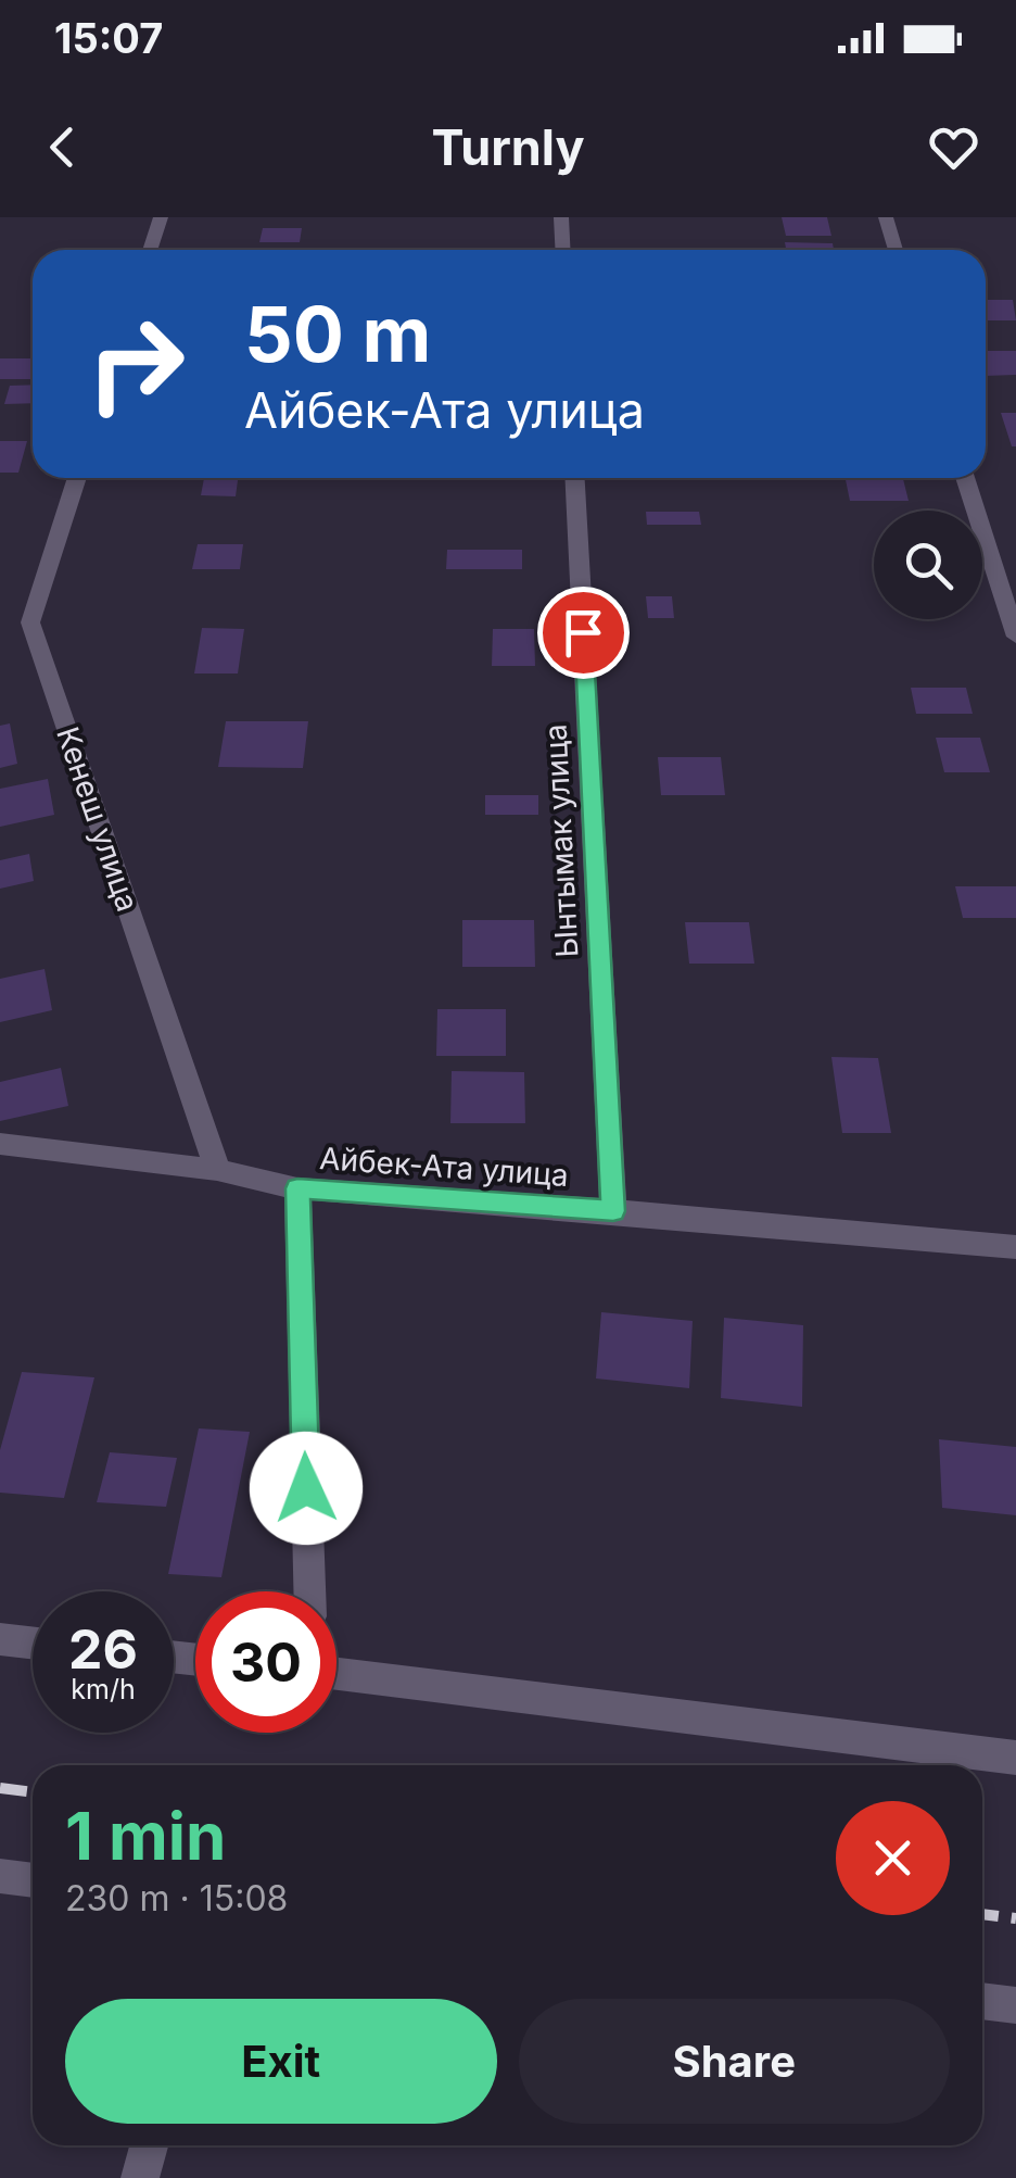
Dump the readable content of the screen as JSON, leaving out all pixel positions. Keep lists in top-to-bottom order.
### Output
{
  "streets": {
    "street": ["Кенеш улица", "Ынтымак улица", "Айбек-Ата улица"]
  },
  "crossings": [
    ["Кенеш улица", "Айбек-Ата улица"],
    ["Ынтымак улица", "Айбек-Ата улица"]
  ],
  "page": {
    "status": "15:07",
    "header": "Turnly",
    "turn": ["50 m", "Айбек-Ата улица"],
    "speed": "26 km/h",
    "limit": "30",
    "heading": ["1 min", "230 m · 15:08"],
    "buttons": ["Exit", "Share"]
  }
}
